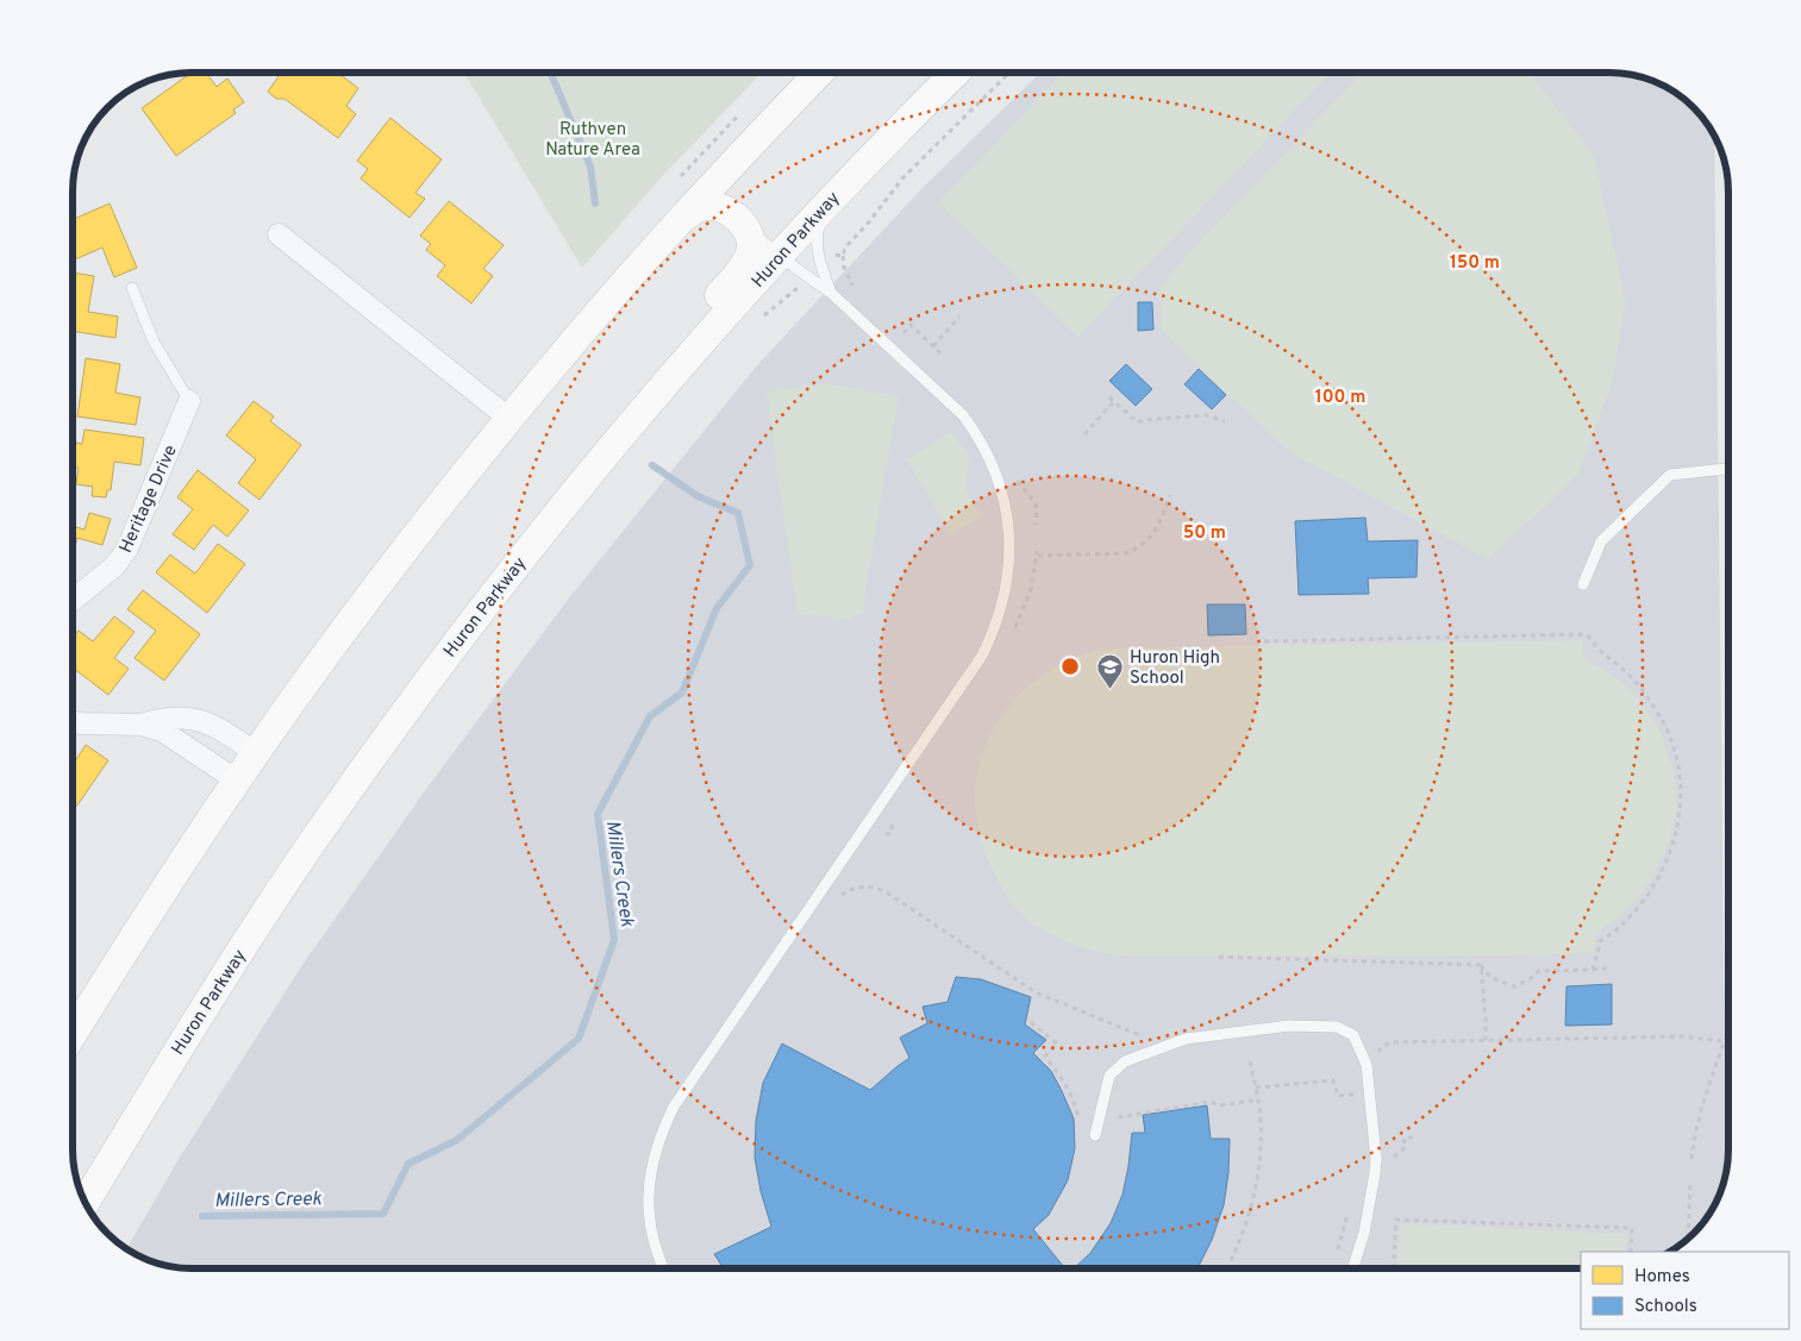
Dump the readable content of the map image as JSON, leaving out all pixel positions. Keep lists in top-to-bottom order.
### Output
{
  "streets": {
    "main road": ["Huron Parkway"],
    "street": ["Heritage Drive"]
  },
  "water": ["Millers Creek"],
  "parks": ["Ruthven Nature Area"],
  "places": {
    "school or university": ["Huron High School"]
  },
  "legend": ["Homes", "Schools"],
  "rings": ["150 m", "100 m", "50 m"]
}
